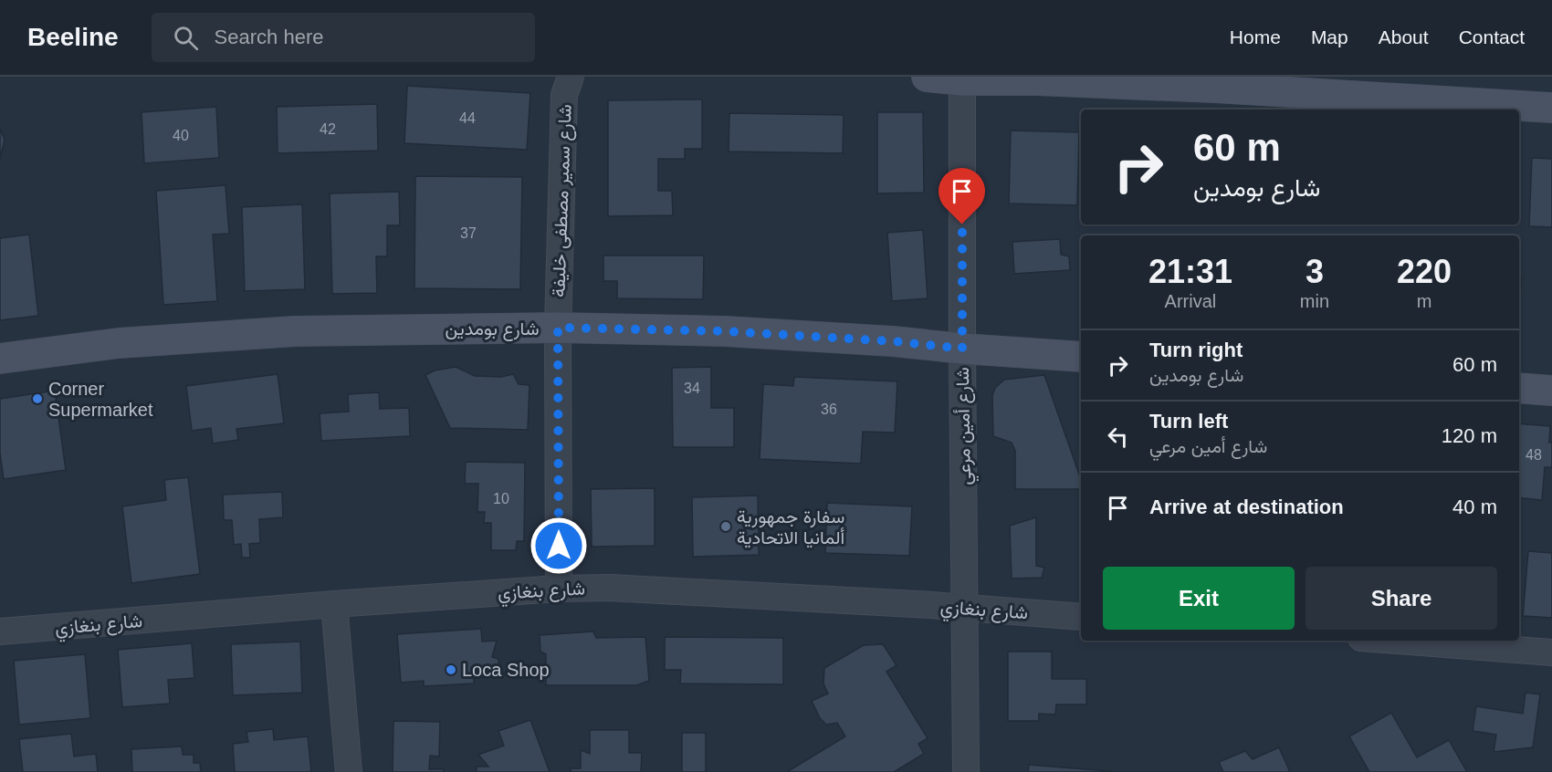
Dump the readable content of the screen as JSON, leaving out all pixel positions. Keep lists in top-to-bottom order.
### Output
{
  "streets": {
    "street": [
      "شارع سمير مصطفى خليفة",
      "شارع بومدين",
      "شارع أمين مرعي",
      "شارع بنغازي"
    ]
  },
  "crossings": [
    ["شارع سمير مصطفى خليفة", "شارع بومدين"],
    ["شارع سمير مصطفى خليفة", "شارع بنغازي"],
    ["شارع بومدين", "شارع أمين مرعي"],
    ["شارع أمين مرعي", "شارع بنغازي"]
  ],
  "places": ["Corner Supermarket", "سفارة جمهورية ألمانيا الاتحادية", "Loca Shop"],
  "house_numbers": [
    "44",
    "42",
    "40",
    "37",
    "34",
    "36",
    "48",
    "10"
  ],
  "page": {
    "header": "Beeline",
    "search": "Search here",
    "nav": [
      "Home",
      "Map",
      "About",
      "Contact"
    ],
    "turn": ["60 m", "شارع بومدين"],
    "eta": [
      "21:31",
      "Arrival",
      "3",
      "min",
      "220",
      "m"
    ],
    "list": [
      {
        "name": "Turn right",
        "note": "شارع بومدين",
        "value": "60 m"
      },
      {
        "name": "Turn left",
        "note": "شارع أمين مرعي",
        "value": "120 m"
      },
      {
        "name": "Arrive at destination",
        "value": "40 m"
      }
    ],
    "buttons": ["Exit", "Share"]
  }
}
